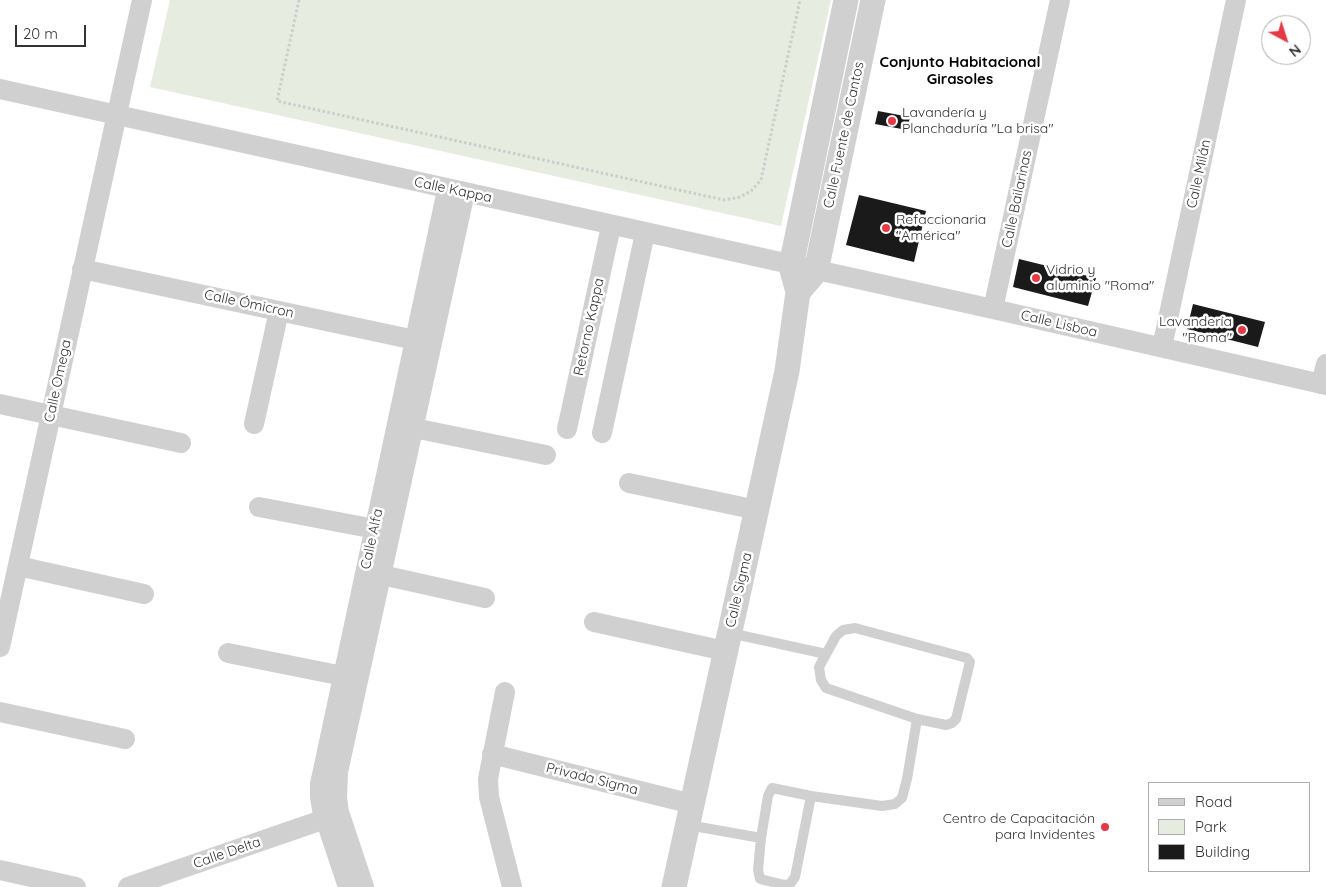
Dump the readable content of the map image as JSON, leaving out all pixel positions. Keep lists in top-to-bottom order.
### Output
{
  "streets": {
    "street": [
      "Calle Fuente de Cantos",
      "Calle Milán",
      "Calle Kappa",
      "Calle Bailarinas",
      "Calle Ómicron",
      "Calle Lisboa",
      "Retorno Kappa",
      "Calle Omega",
      "Calle Alfa",
      "Calle Sigma",
      "Privada Sigma",
      "Calle Delta"
    ]
  },
  "crossings": [
    ["Calle Fuente de Cantos", "Calle Kappa"],
    ["Calle Fuente de Cantos", "Calle Lisboa"],
    ["Calle Milán", "Calle Lisboa"],
    ["Calle Kappa", "Calle Lisboa"],
    ["Calle Kappa", "Retorno Kappa"],
    ["Calle Kappa", "Calle Omega"],
    ["Calle Kappa", "Calle Alfa"],
    ["Calle Bailarinas", "Calle Lisboa"],
    ["Calle Ómicron", "Calle Omega"],
    ["Calle Ómicron", "Calle Alfa"],
    ["Calle Alfa", "Calle Delta"],
    ["Calle Sigma", "Privada Sigma"]
  ],
  "districts": ["Conjunto Habitacional Girasoles"],
  "places": [
    "Lavandería y Planchaduría \"La brisa\"",
    "Refaccionaria \"América\"",
    "Vidrio y aluminio \"Roma\"",
    "Lavandería \"Roma\"",
    "Centro de Capacitación para Invidentes"
  ],
  "legend": ["Road", "Park", "Building"],
  "scale_bar": "20 m",
  "north": "bottom right"
}
